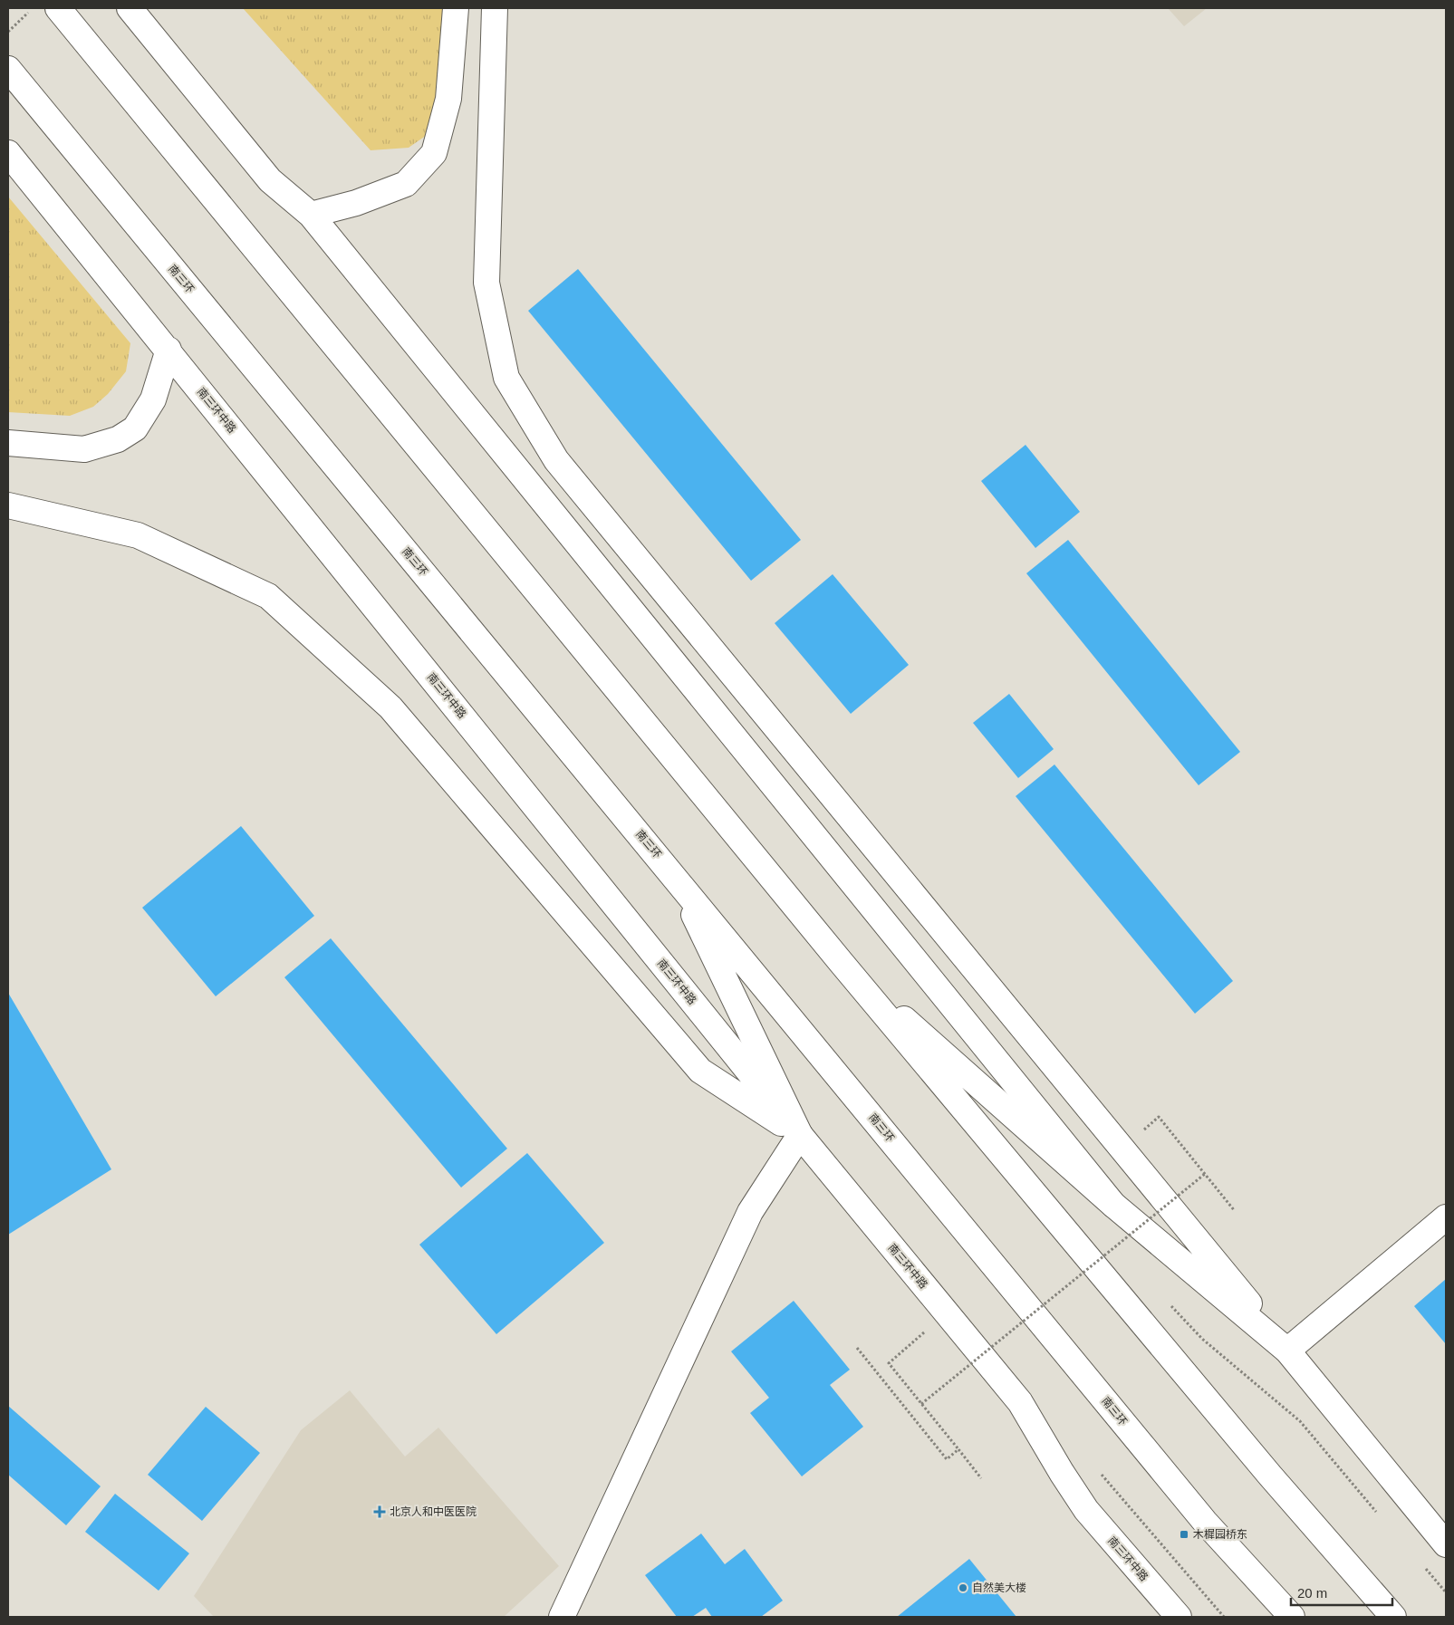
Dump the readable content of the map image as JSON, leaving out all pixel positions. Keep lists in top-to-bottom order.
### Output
{
  "streets": {
    "main road": ["南三环", "南三环中路"]
  },
  "places": {
    "health": ["北京人和中医医院"],
    "transit": ["木樨园桥东"],
    "other": ["自然美大楼"]
  },
  "scale_bar": "20 m"
}
